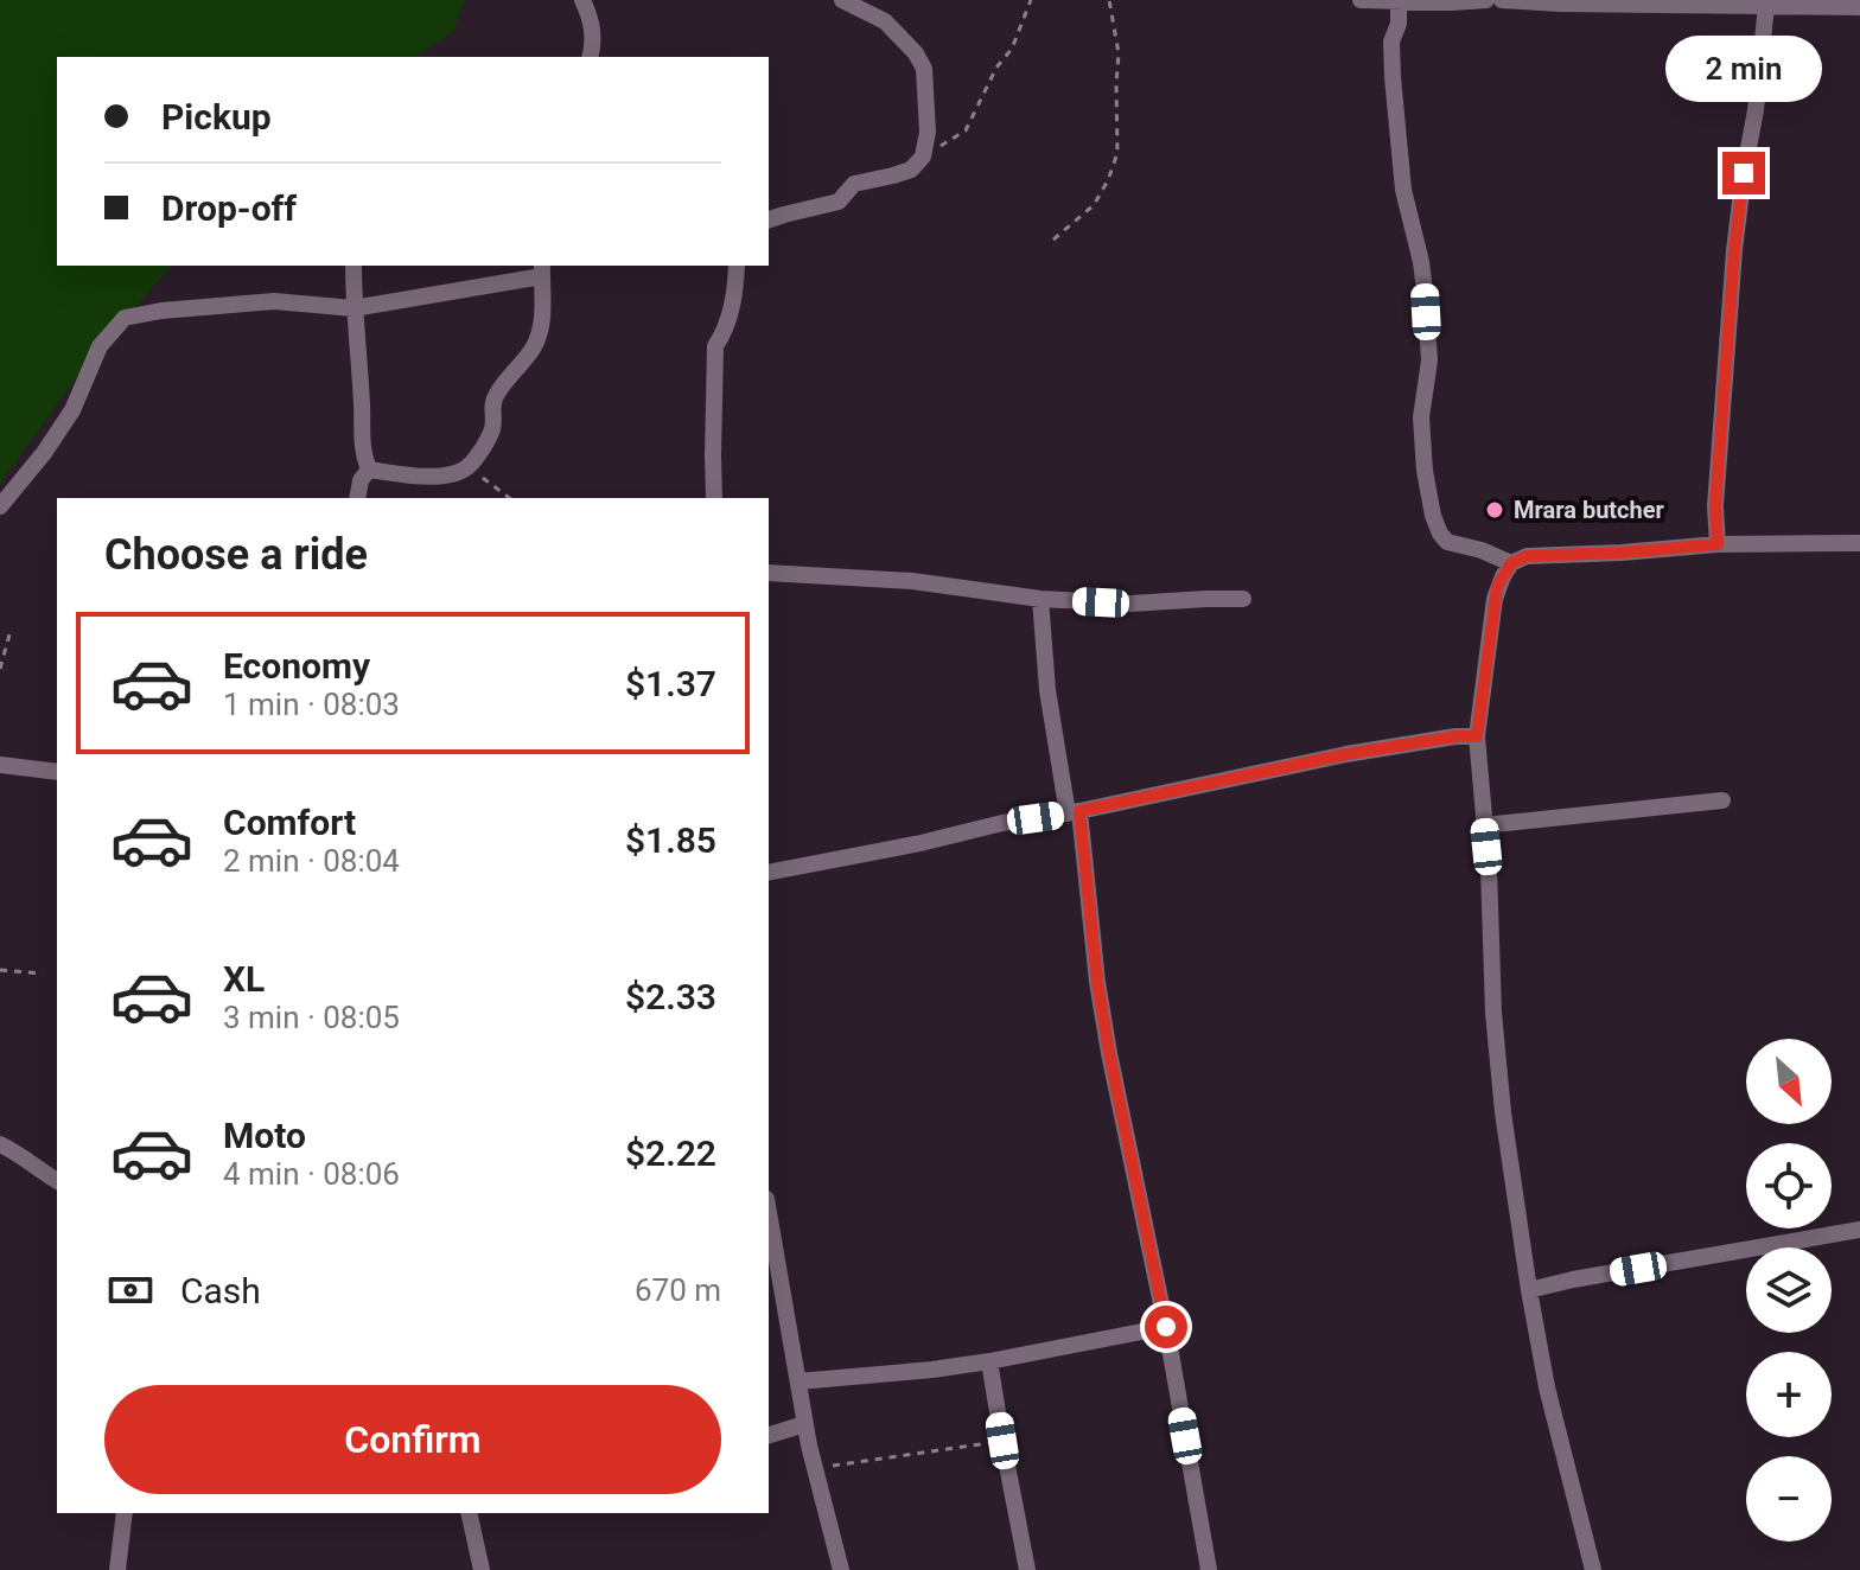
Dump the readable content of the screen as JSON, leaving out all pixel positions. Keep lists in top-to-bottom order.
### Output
{
  "places": ["Mrara butcher"],
  "north": "bottom right",
  "page": {
    "bubble": "2 min",
    "banner": ["Pickup", "Drop-off"],
    "heading": "Choose a ride",
    "list": [
      {
        "name": "Economy",
        "note": "1 min · 08:03",
        "value": "$1.37"
      },
      {
        "name": "Comfort",
        "note": "2 min · 08:04",
        "value": "$1.85"
      },
      {
        "name": "XL",
        "note": "3 min · 08:05",
        "value": "$2.33"
      },
      {
        "name": "Moto",
        "note": "4 min · 08:06",
        "value": "$2.22"
      }
    ],
    "map_buttons": ["+", "−"],
    "pay": ["Cash", "670 m"],
    "buttons": "Confirm"
  }
}
